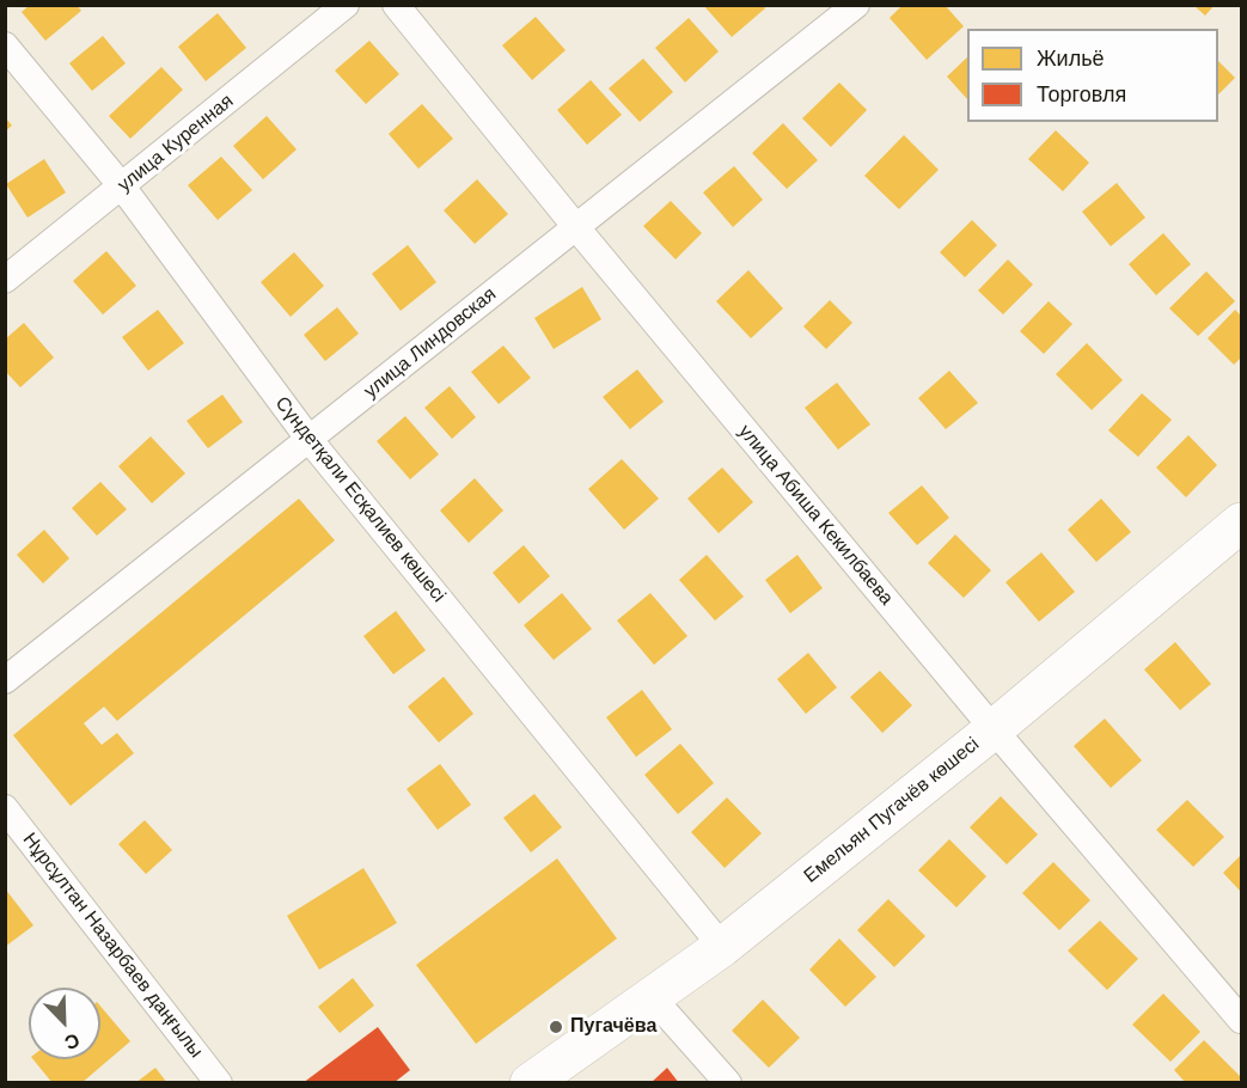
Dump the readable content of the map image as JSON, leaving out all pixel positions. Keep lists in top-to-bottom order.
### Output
{
  "streets": {
    "main road": ["Емельян Пугачёв көшесі"],
    "street": [
      "улица Куренная",
      "улица Линдовская",
      "Сүндетқали Есқалиев көшесі",
      "улица Абиша Кекилбаева",
      "Нұрсұлтан Назарбаев даңғылы"
    ]
  },
  "crossings": [
    ["улица Куренная", "Сүндетқали Есқалиев көшесі"],
    ["улица Линдовская", "Сүндетқали Есқалиев көшесі"],
    ["улица Линдовская", "улица Абиша Кекилбаева"],
    ["Сүндетқали Есқалиев көшесі", "Емельян Пугачёв көшесі"],
    ["улица Абиша Кекилбаева", "Емельян Пугачёв көшесі"]
  ],
  "places": ["Пугачёва"],
  "legend": ["Жильё", "Торговля"],
  "north": "bottom right"
}
